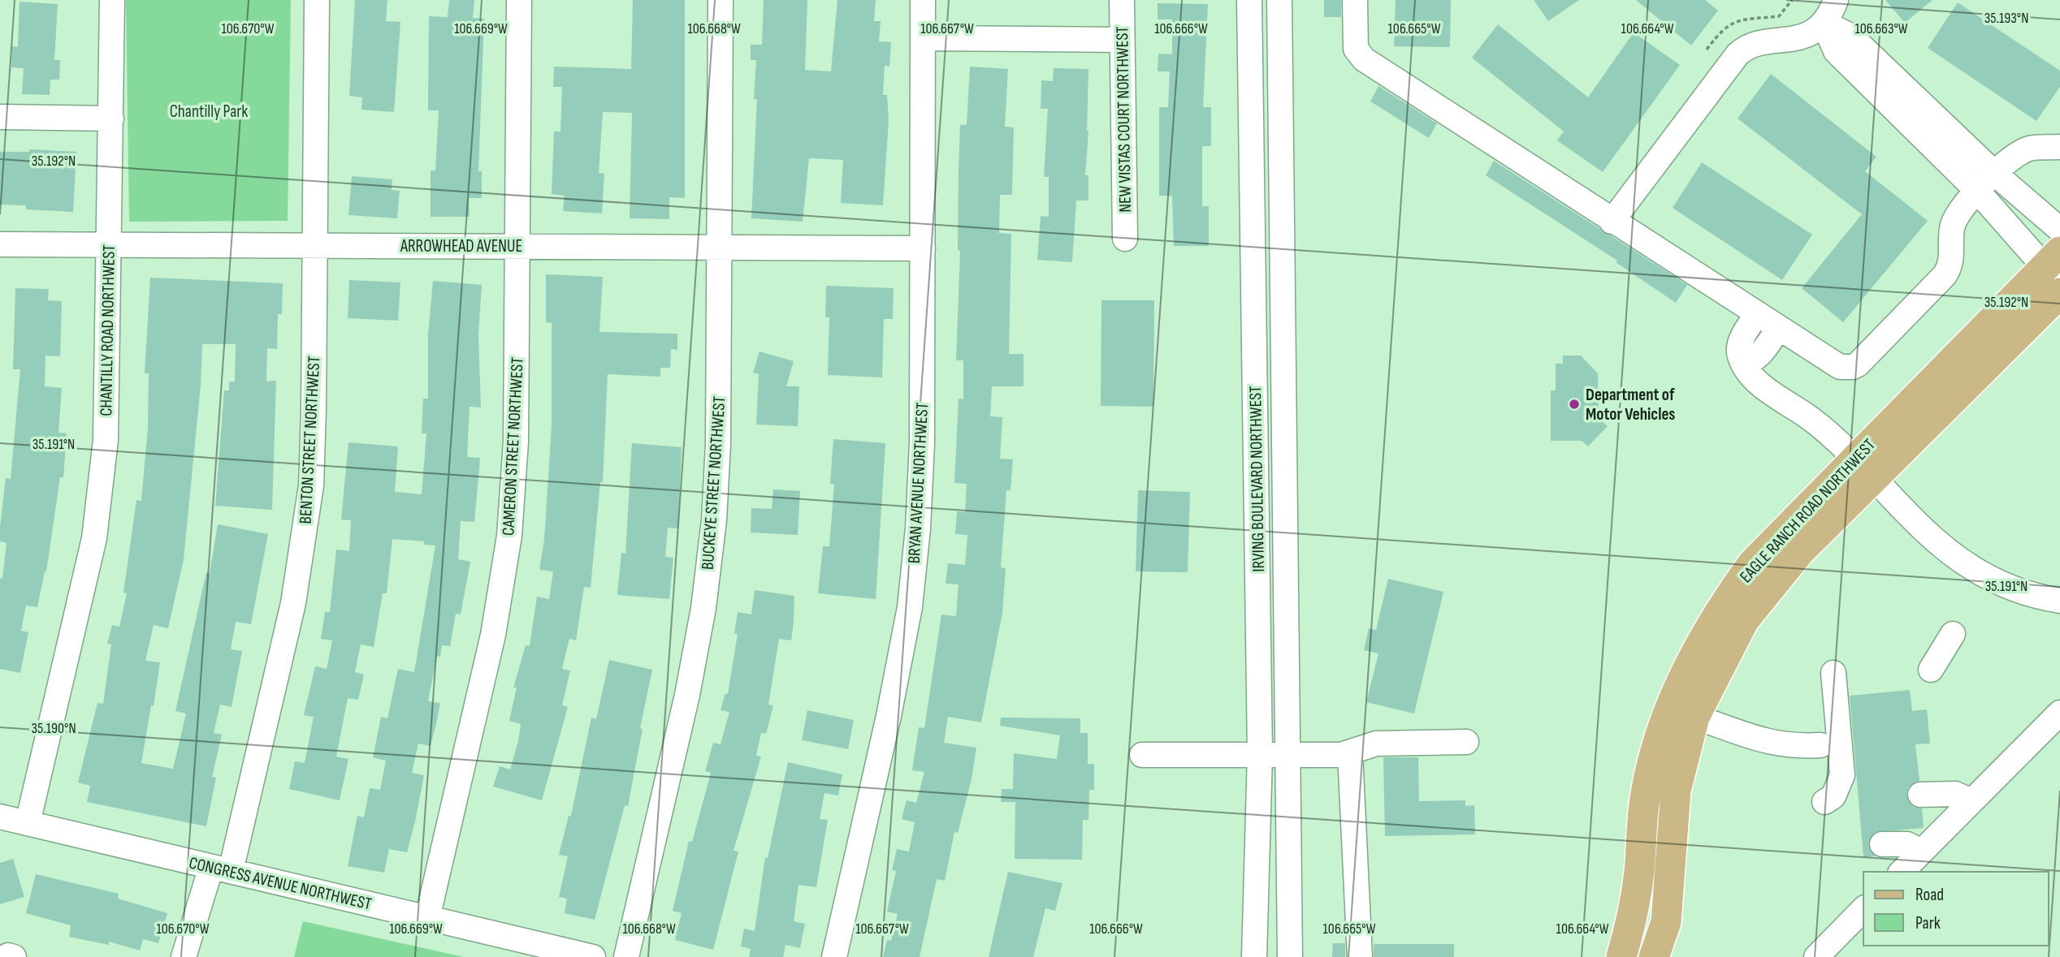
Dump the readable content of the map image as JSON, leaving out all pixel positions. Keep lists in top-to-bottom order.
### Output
{
  "streets": {
    "main road": ["EAGLE RANCH ROAD NORTHWEST"],
    "street": [
      "NEW VISTAS COURT NORTHWEST",
      "ARROWHEAD AVENUE",
      "CHANTILLY ROAD NORTHWEST",
      "BENTON STREET NORTHWEST",
      "CAMERON STREET NORTHWEST",
      "IRVING BOULEVARD NORTHWEST",
      "BUCKEYE STREET NORTHWEST",
      "BRYAN AVENUE NORTHWEST",
      "CONGRESS AVENUE NORTHWEST"
    ]
  },
  "crossings": [
    ["ARROWHEAD AVENUE", "CHANTILLY ROAD NORTHWEST"],
    ["ARROWHEAD AVENUE", "BENTON STREET NORTHWEST"],
    ["ARROWHEAD AVENUE", "CAMERON STREET NORTHWEST"],
    ["ARROWHEAD AVENUE", "BUCKEYE STREET NORTHWEST"],
    ["ARROWHEAD AVENUE", "BRYAN AVENUE NORTHWEST"],
    ["CHANTILLY ROAD NORTHWEST", "CONGRESS AVENUE NORTHWEST"],
    ["BENTON STREET NORTHWEST", "CONGRESS AVENUE NORTHWEST"],
    ["CAMERON STREET NORTHWEST", "CONGRESS AVENUE NORTHWEST"]
  ],
  "parks": ["Chantilly Park"],
  "places": ["Department of Motor Vehicles"],
  "legend": ["Road", "Park"],
  "coordinates": [
    "35.193°N",
    "106.670°W",
    "106.669°W",
    "106.668°W",
    "106.667°W",
    "106.666°W",
    "106.665°W",
    "106.664°W",
    "106.663°W",
    "35.192°N",
    "35.191°N",
    "35.190°N"
  ]
}
